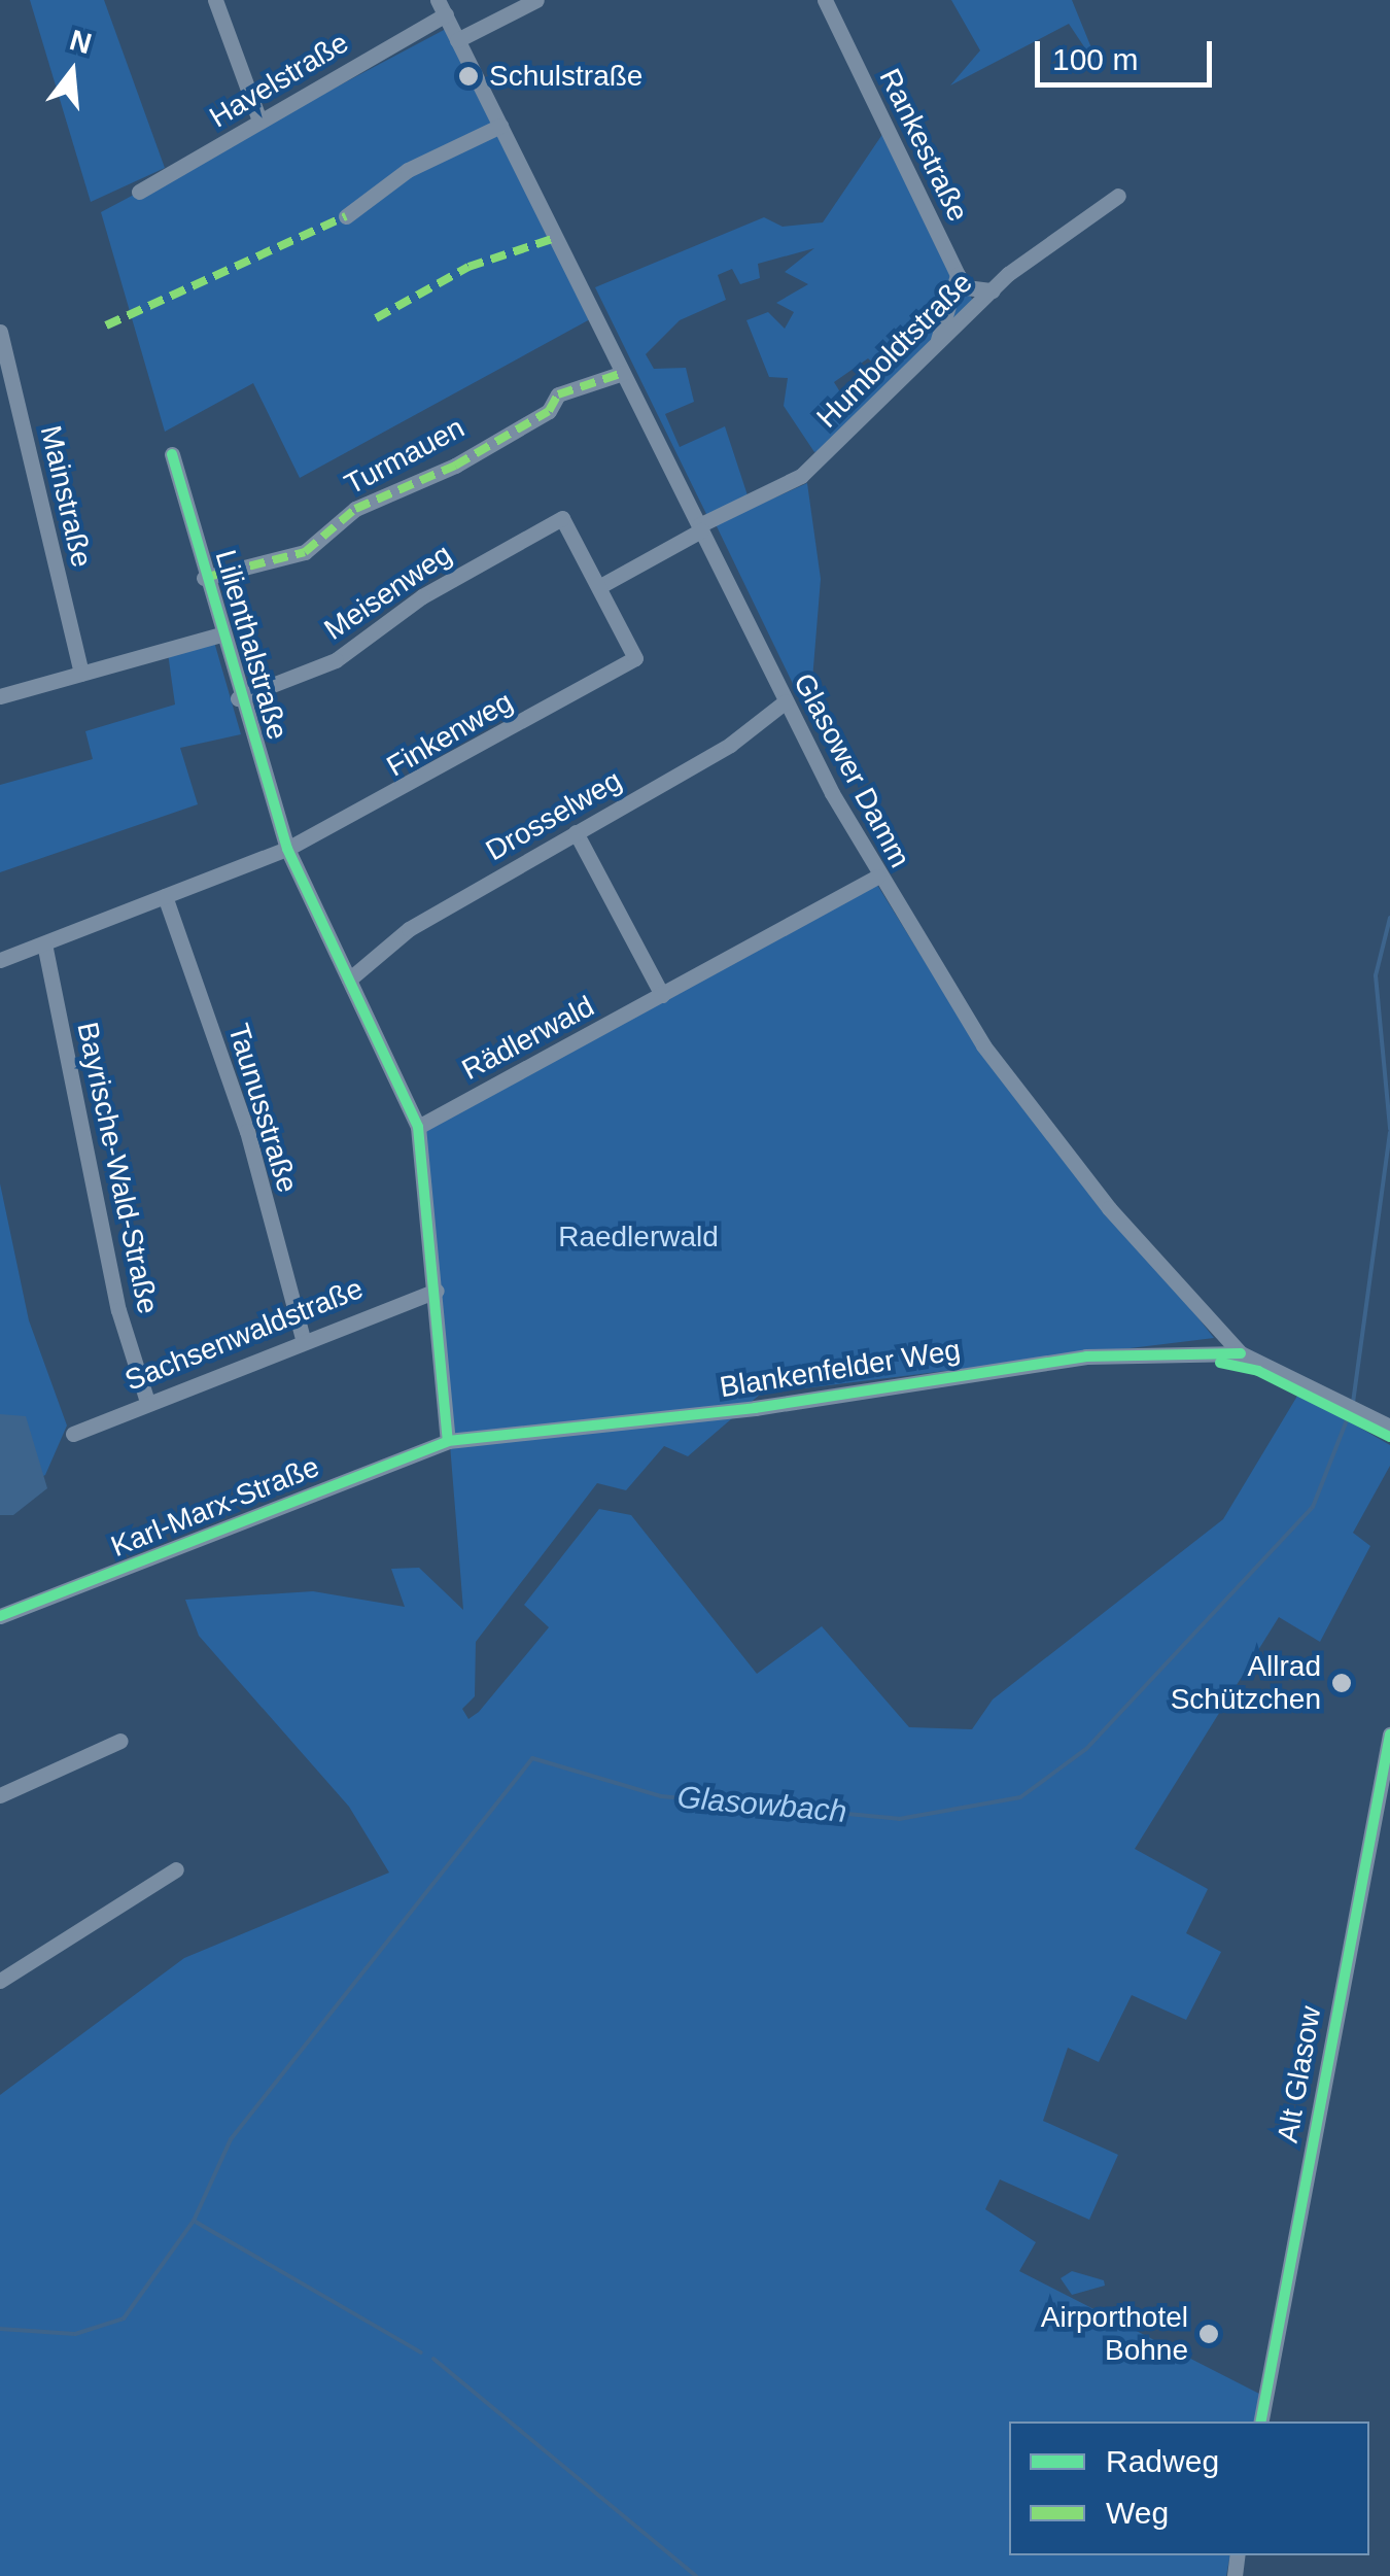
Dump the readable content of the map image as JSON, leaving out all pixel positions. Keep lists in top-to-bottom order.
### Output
{
  "streets": {
    "street": [
      "Havelstraße",
      "Rankestraße",
      "Humboldtstraße",
      "Turmauen",
      "Mainstraße",
      "Meisenweg",
      "Lilienthalstraße",
      "Finkenweg",
      "Glasower Damm",
      "Drosselweg",
      "Rädlerwald",
      "Taunusstraße",
      "Bayrische-Wald-Straße",
      "Sachsenwaldstraße",
      "Blankenfelder Weg",
      "Karl-Marx-Straße",
      "Alt Glasow"
    ]
  },
  "crossings": [
    ["Havelstraße", "Glasower Damm"],
    ["Humboldtstraße", "Meisenweg"],
    ["Humboldtstraße", "Finkenweg"],
    ["Humboldtstraße", "Glasower Damm"],
    ["Turmauen", "Lilienthalstraße"],
    ["Turmauen", "Glasower Damm"],
    ["Meisenweg", "Lilienthalstraße"],
    ["Meisenweg", "Finkenweg"],
    ["Lilienthalstraße", "Finkenweg"],
    ["Lilienthalstraße", "Drosselweg"],
    ["Lilienthalstraße", "Rädlerwald"],
    ["Lilienthalstraße", "Sachsenwaldstraße"],
    ["Lilienthalstraße", "Blankenfelder Weg"],
    ["Lilienthalstraße", "Karl-Marx-Straße"],
    ["Finkenweg", "Taunusstraße"],
    ["Finkenweg", "Bayrische-Wald-Straße"],
    ["Glasower Damm", "Drosselweg"],
    ["Glasower Damm", "Rädlerwald"],
    ["Glasower Damm", "Blankenfelder Weg"],
    ["Taunusstraße", "Sachsenwaldstraße"],
    ["Bayrische-Wald-Straße", "Sachsenwaldstraße"],
    ["Blankenfelder Weg", "Karl-Marx-Straße"]
  ],
  "water": ["Glasowbach"],
  "parks": ["Raedlerwald"],
  "places": ["Schulstraße", "Allrad Schützchen", "Airporthotel Bohne"],
  "legend": ["Radweg", "Weg"],
  "scale_bar": "100 m",
  "north": "top"
}
